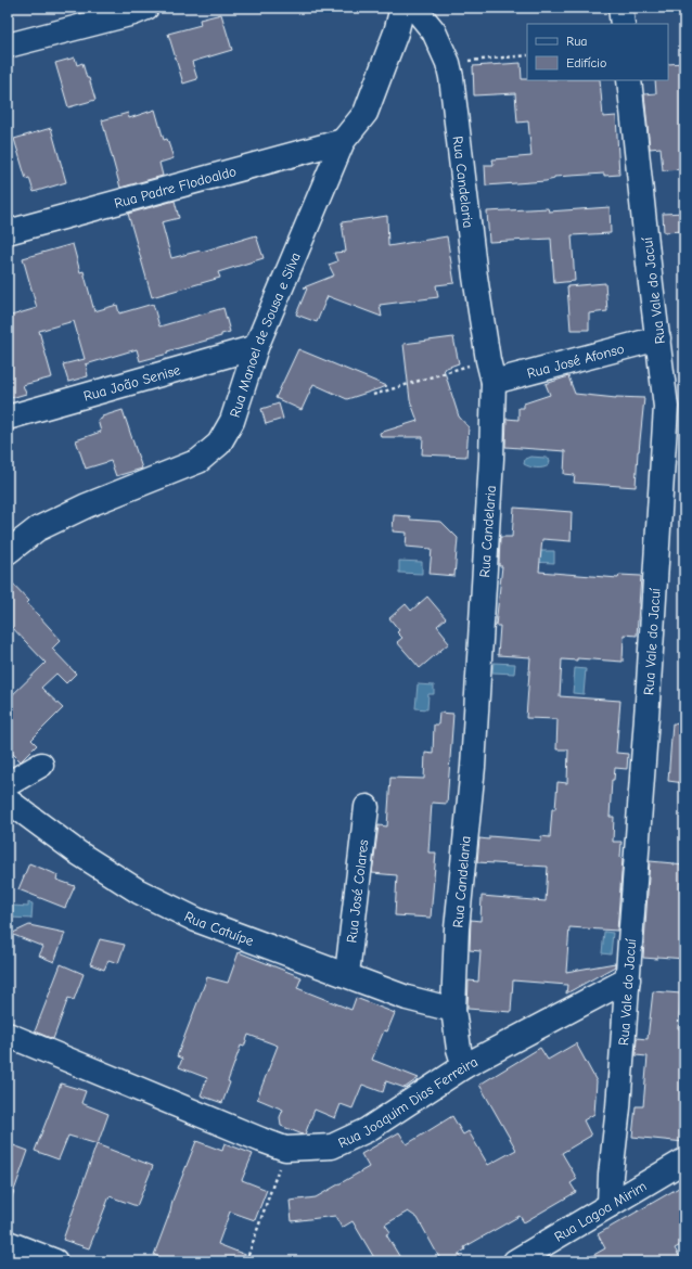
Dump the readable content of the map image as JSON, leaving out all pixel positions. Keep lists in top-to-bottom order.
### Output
{
  "streets": {
    "street": [
      "Rua Candelaria",
      "Rua Padre Flodoaldo",
      "Rua Vale do Jacuí",
      "Rua Manoel de Sousa e Silva",
      "Rua José Afonso",
      "Rua João Senise",
      "Rua José Colares",
      "Rua Catuípe",
      "Rua Joaquim Dias Ferreira",
      "Rua Lagoa Mirim"
    ]
  },
  "crossings": [
    ["Rua Candelaria", "Rua José Afonso"],
    ["Rua Candelaria", "Rua Catuípe"],
    ["Rua Candelaria", "Rua Joaquim Dias Ferreira"],
    ["Rua Padre Flodoaldo", "Rua Manoel de Sousa e Silva"],
    ["Rua Vale do Jacuí", "Rua José Afonso"],
    ["Rua Vale do Jacuí", "Rua Joaquim Dias Ferreira"],
    ["Rua Vale do Jacuí", "Rua Lagoa Mirim"],
    ["Rua Manoel de Sousa e Silva", "Rua João Senise"],
    ["Rua José Colares", "Rua Catuípe"]
  ],
  "legend": ["Rua", "Edifício"]
}
